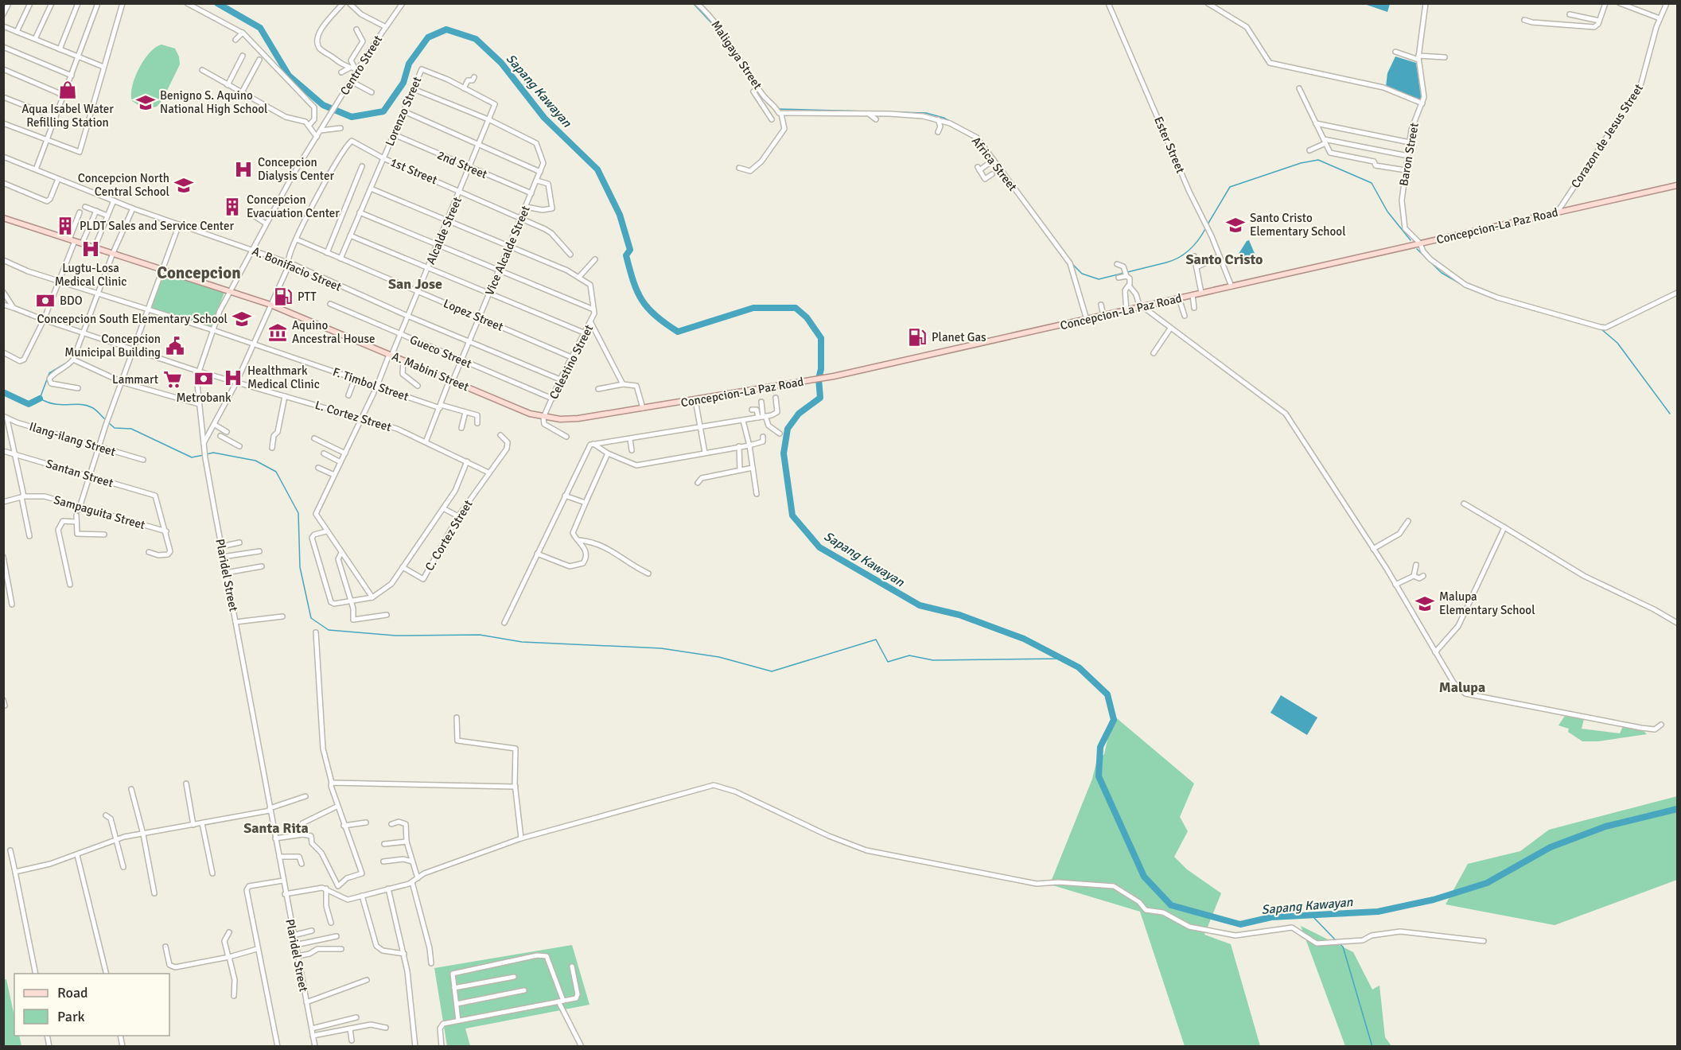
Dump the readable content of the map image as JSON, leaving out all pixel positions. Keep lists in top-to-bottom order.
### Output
{
  "streets": {
    "main road": ["Concepcion-La Paz Road", "A. Mabini Street"],
    "street": [
      "Maligaya Street",
      "Centro Street",
      "Lorenzo Street",
      "Corazon de Jesus Street",
      "Ester Street",
      "Baron Street",
      "Africa Street",
      "2nd Street",
      "1st Street",
      "Alcalde Street",
      "Vice Alcalde Street",
      "A. Bonifacio Street",
      "Lopez Street",
      "Gueco Street",
      "Celestino Street",
      "F. Timbol Street",
      "L. Cortez Street",
      "Ilang-ilang Street",
      "Santan Street",
      "Sampaguita Street",
      "C. Cortez Street",
      "Plaridel Street"
    ]
  },
  "crossings": [
    ["Maligaya Street", "Africa Street"],
    ["Centro Street", "Plaridel Street"],
    ["Lorenzo Street", "2nd Street"],
    ["Lorenzo Street", "1st Street"],
    ["Lorenzo Street", "Alcalde Street"],
    ["Lorenzo Street", "Lopez Street"],
    ["Corazon de Jesus Street", "Concepcion-La Paz Road"],
    ["Ester Street", "Concepcion-La Paz Road"],
    ["Baron Street", "Concepcion-La Paz Road"],
    ["Africa Street", "Concepcion-La Paz Road"],
    ["2nd Street", "Alcalde Street"],
    ["2nd Street", "Vice Alcalde Street"],
    ["1st Street", "Alcalde Street"],
    ["1st Street", "Vice Alcalde Street"],
    ["1st Street", "Lopez Street"],
    ["Concepcion-La Paz Road", "A. Mabini Street"],
    ["Alcalde Street", "Vice Alcalde Street"],
    ["Alcalde Street", "A. Bonifacio Street"],
    ["Alcalde Street", "Lopez Street"],
    ["Alcalde Street", "Gueco Street"],
    ["Alcalde Street", "A. Mabini Street"],
    ["Alcalde Street", "F. Timbol Street"],
    ["Alcalde Street", "L. Cortez Street"],
    ["Vice Alcalde Street", "A. Bonifacio Street"],
    ["Vice Alcalde Street", "Lopez Street"],
    ["Vice Alcalde Street", "Gueco Street"],
    ["Vice Alcalde Street", "A. Mabini Street"],
    ["Vice Alcalde Street", "F. Timbol Street"],
    ["Vice Alcalde Street", "L. Cortez Street"],
    ["A. Bonifacio Street", "Celestino Street"],
    ["A. Bonifacio Street", "Plaridel Street"],
    ["Lopez Street", "Celestino Street"],
    ["Gueco Street", "Celestino Street"],
    ["Celestino Street", "A. Mabini Street"],
    ["A. Mabini Street", "Plaridel Street"],
    ["F. Timbol Street", "Plaridel Street"],
    ["L. Cortez Street", "C. Cortez Street"],
    ["L. Cortez Street", "Plaridel Street"],
    ["Santan Street", "Sampaguita Street"]
  ],
  "districts": [
    "Santo Cristo",
    "Concepcion",
    "San Jose",
    "Malupa",
    "Santa Rita"
  ],
  "water": ["Sapang Kawayan"],
  "places": {
    "shop": ["Aqua Isabel Water Refilling Station"],
    "school or university": [
      "Benigno S. Aquino National High School",
      "Concepcion North Central School",
      "Santo Cristo Elementary School",
      "Concepcion South Elementary School",
      "Malupa Elementary School"
    ],
    "hospital": ["Concepcion Dialysis Center", "Lugtu-Losa Medical Clinic", "Healthmark Medical Clinic"],
    "building": ["Concepcion Evacuation Center", "PLDT Sales and Service Center"],
    "fuel station": ["PTT", "Planet Gas"],
    "bank": ["BDO", "Metrobank"],
    "museum": ["Aquino Ancestral House"],
    "public building": ["Concepcion Municipal Building"],
    "supermarket": ["Lammart"]
  },
  "legend": ["Road", "Park"]
}
